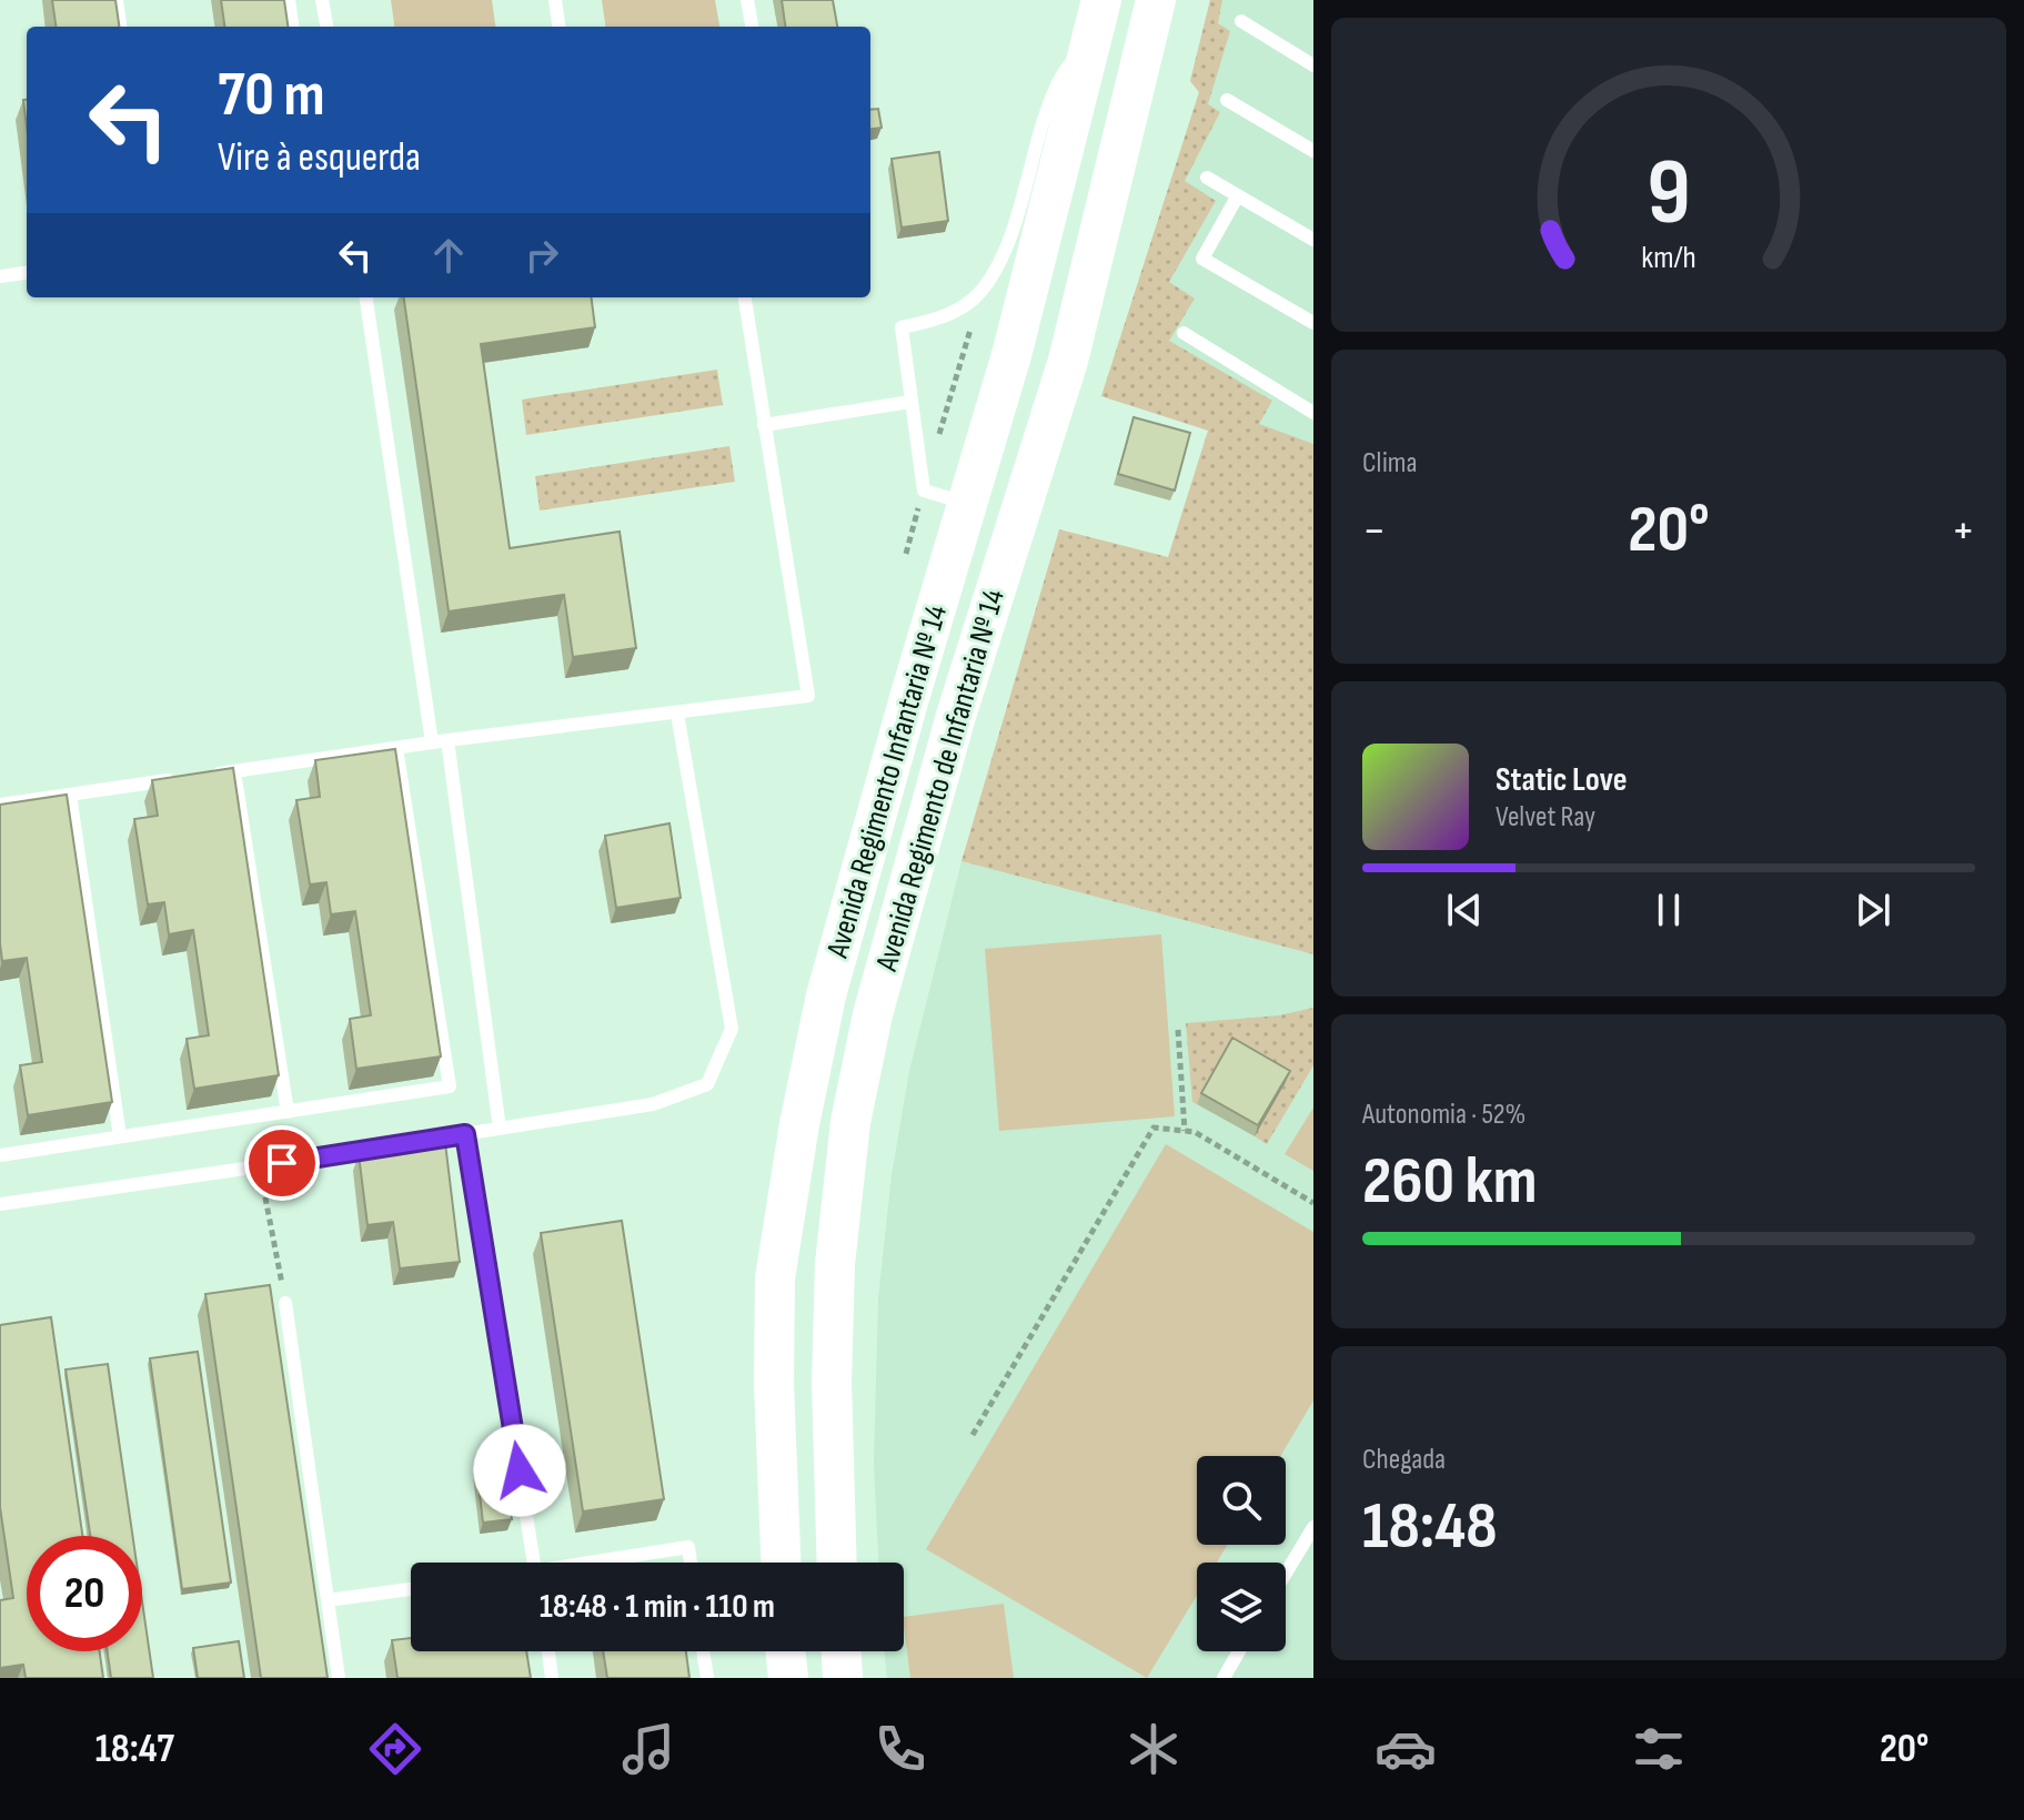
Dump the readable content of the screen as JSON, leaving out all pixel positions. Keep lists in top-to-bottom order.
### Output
{
  "streets": {
    "main road": ["Avenida Regimento de Infantaria Nº 14", "Avenida Regimento Infantaria Nº 14"]
  },
  "page": {
    "turn": ["70 m", "Vire à esquerda"],
    "tile": [
      "Clima",
      ["Autonomia · 52%", "260 km"],
      ["Chegada", "18:48"]
    ],
    "heat": ["−", "20°", "+"],
    "song": ["Static Love", "Velvet Ray"],
    "limit": "20",
    "trip": "18:48 · 1 min · 110 m",
    "tabs": ["18:47", "20°"],
    "gauge": ["9", "km/h"]
  }
}
